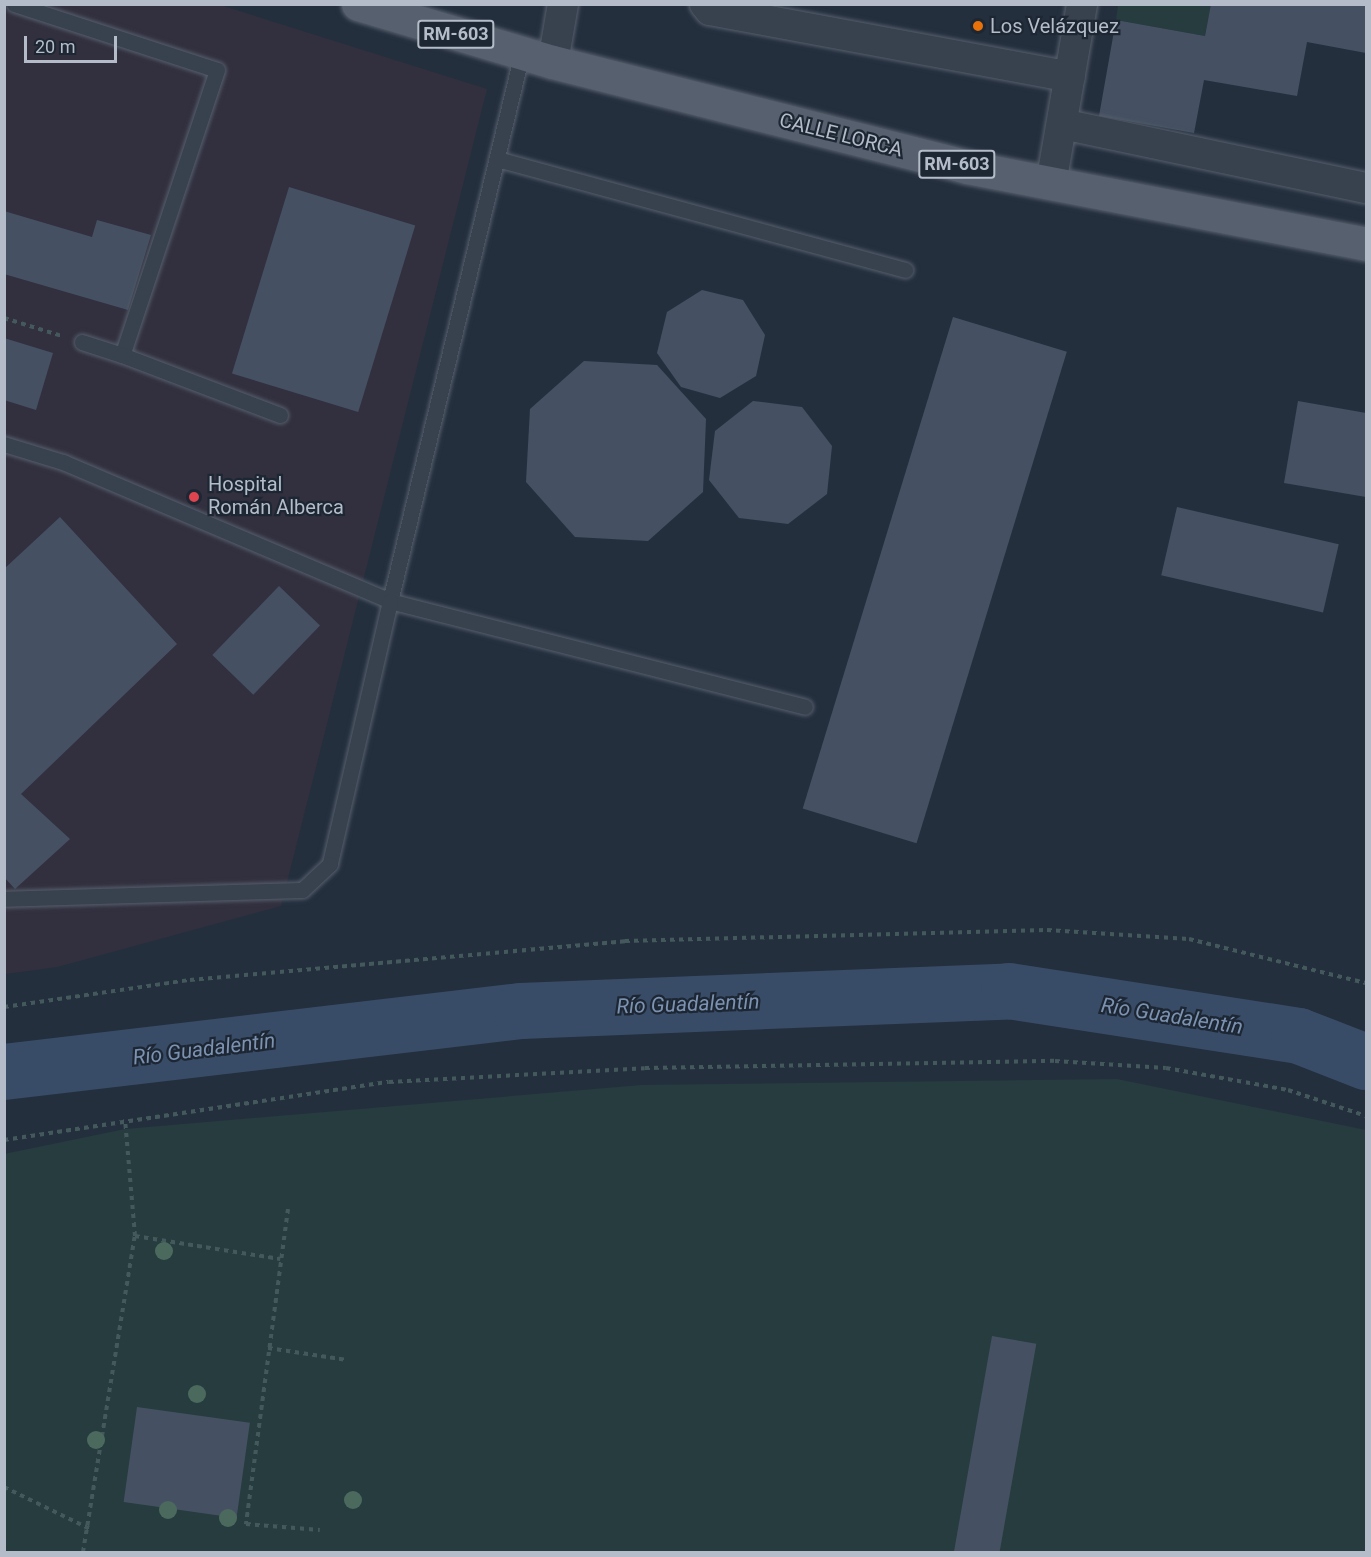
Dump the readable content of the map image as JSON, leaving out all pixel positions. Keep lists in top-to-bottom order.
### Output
{
  "streets": {
    "main road": ["RM-603", "CALLE LORCA"]
  },
  "water": ["Río Guadalentín"],
  "places": ["Los Velázquez", "Hospital Román Alberca"],
  "scale_bar": "20 m"
}
